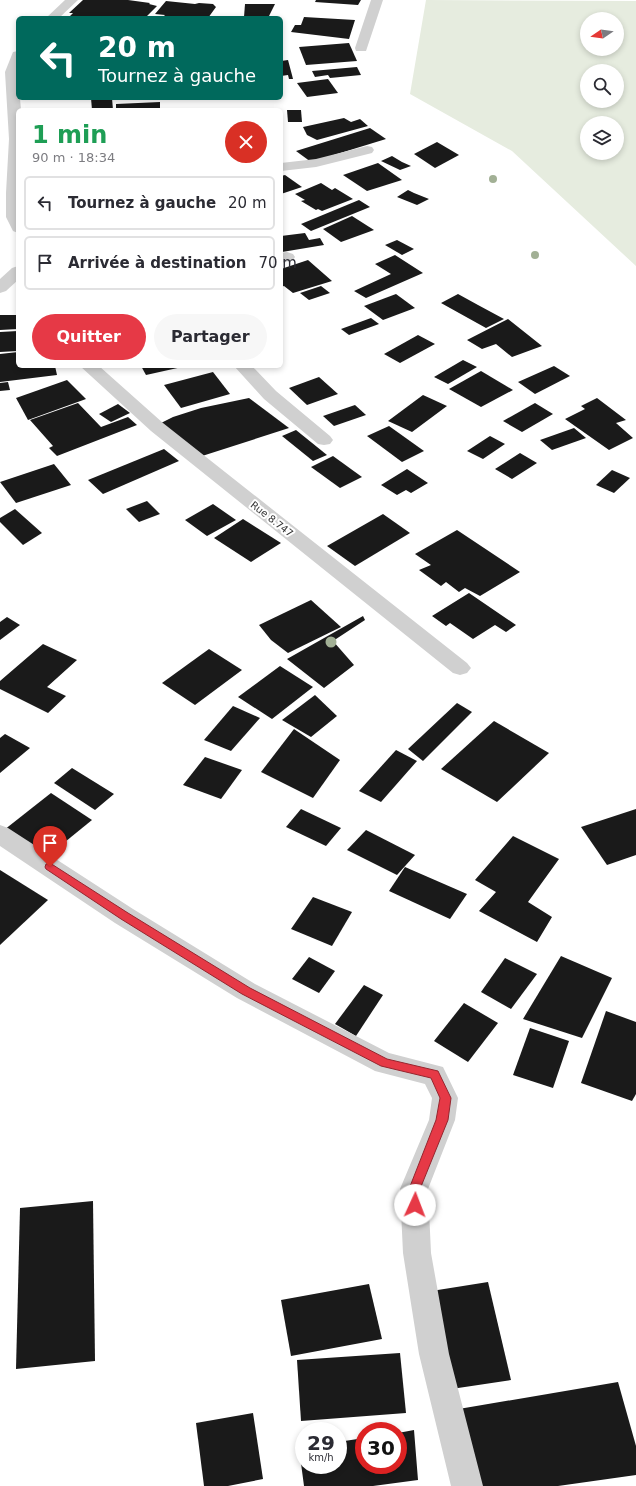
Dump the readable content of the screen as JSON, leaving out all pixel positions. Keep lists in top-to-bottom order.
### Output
{
  "streets": {
    "street": ["Rue 8.747"]
  },
  "north": "left",
  "page": {
    "turn": ["20 m", "Tournez à gauche"],
    "heading": ["1 min", "90 m · 18:34"],
    "list": [
      {
        "name": "Tournez à gauche",
        "value": "20 m"
      },
      {
        "name": "Arrivée à destination",
        "value": "70 m"
      }
    ],
    "buttons": ["Quitter", "Partager"],
    "speed": "29 km/h",
    "limit": "30"
  }
}
